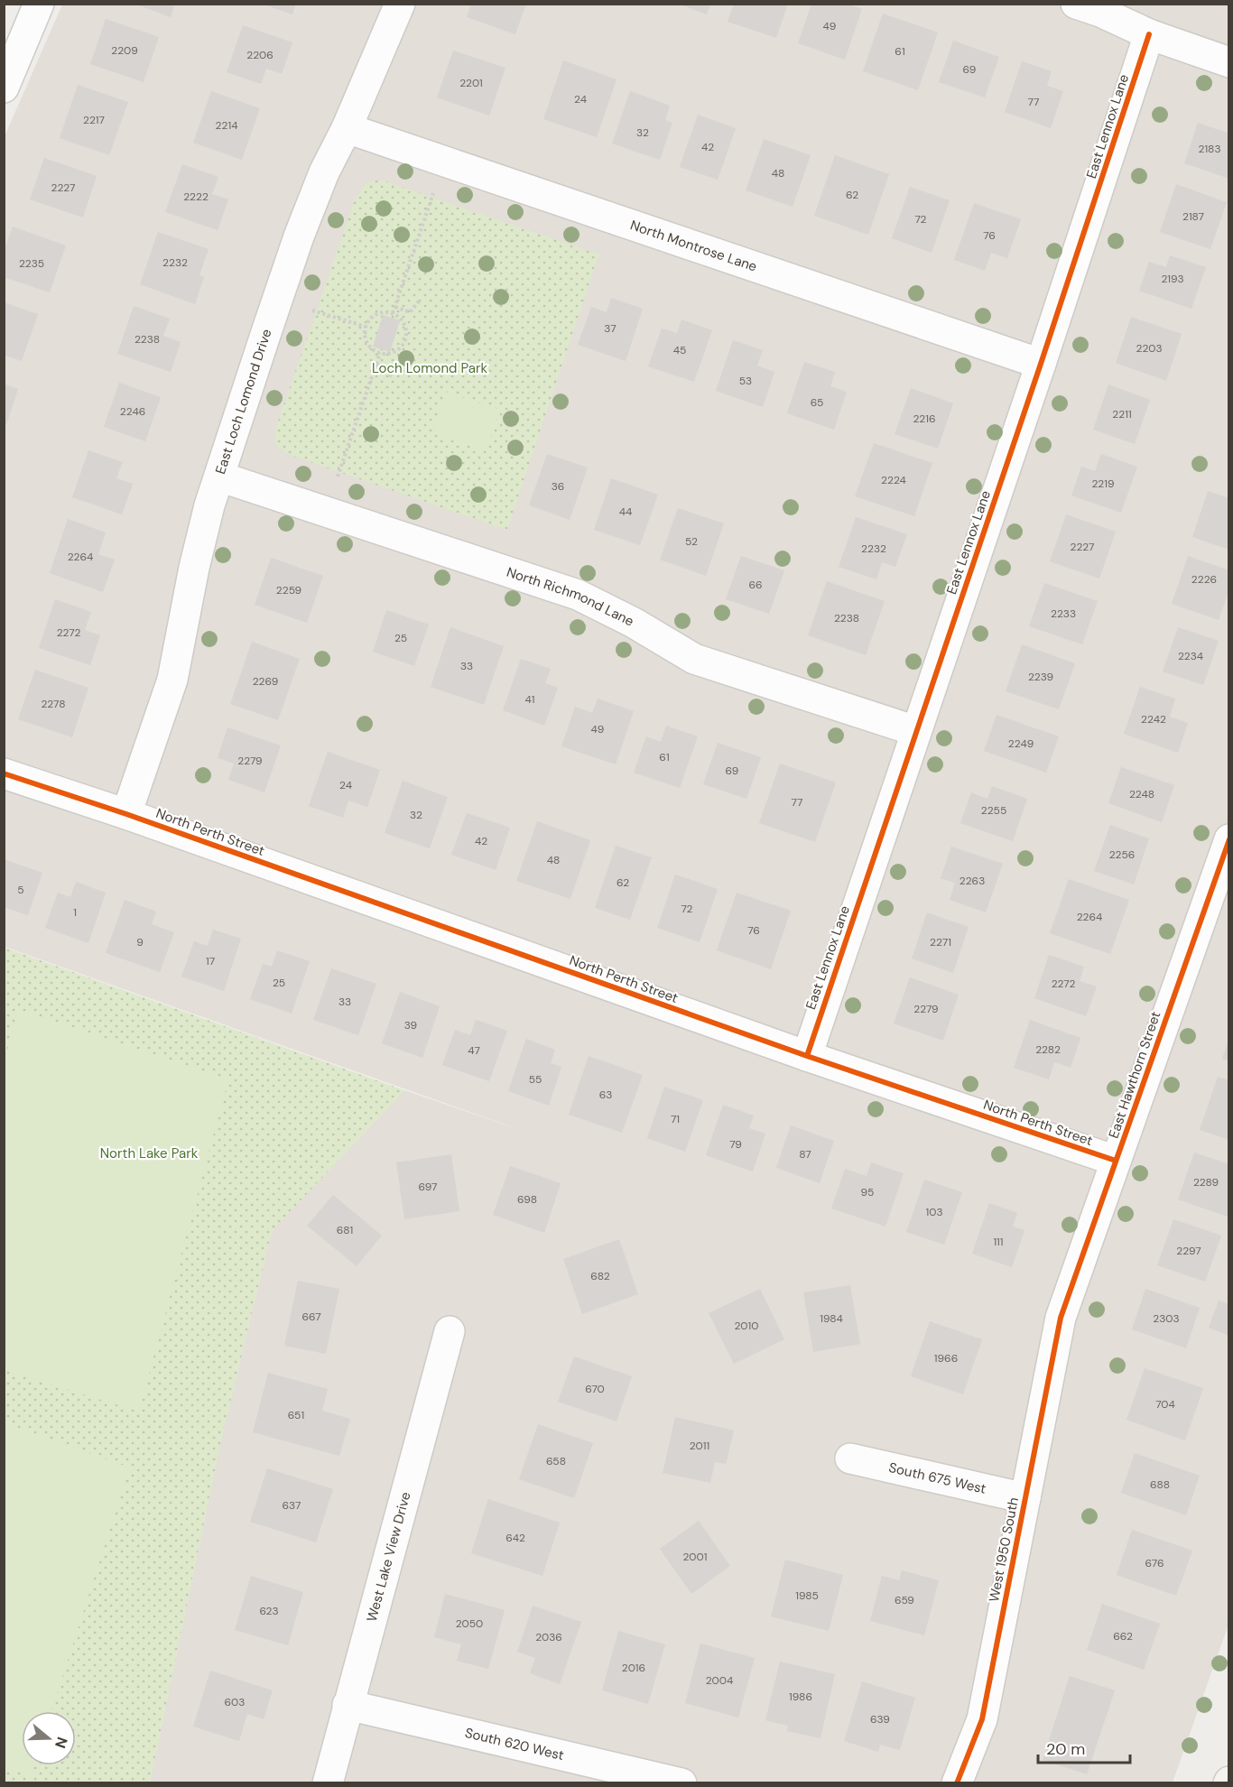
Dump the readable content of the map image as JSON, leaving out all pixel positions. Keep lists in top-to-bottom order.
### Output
{
  "streets": {
    "street": [
      "East Lennox Lane",
      "North Montrose Lane",
      "East Loch Lomond Drive",
      "North Richmond Lane",
      "North Perth Street",
      "East Hawthorn Street",
      "South 675 West",
      "West 1950 South",
      "West Lake View Drive",
      "South 620 West"
    ]
  },
  "crossings": [
    ["East Lennox Lane", "North Montrose Lane"],
    ["East Lennox Lane", "North Richmond Lane"],
    ["East Lennox Lane", "North Perth Street"],
    ["North Montrose Lane", "East Loch Lomond Drive"],
    ["East Loch Lomond Drive", "North Richmond Lane"],
    ["East Loch Lomond Drive", "North Perth Street"],
    ["North Perth Street", "East Hawthorn Street"],
    ["East Hawthorn Street", "West 1950 South"],
    ["South 675 West", "West 1950 South"],
    ["West Lake View Drive", "South 620 West"]
  ],
  "parks": ["Loch Lomond Park", "North Lake Park"],
  "house_numbers": [
    "49",
    "2209",
    "61",
    "2206",
    "69",
    "2201",
    "24",
    "77",
    "2217",
    "2214",
    "32",
    "42",
    "2183",
    "48",
    "2227",
    "62",
    "2222",
    "2187",
    "72",
    "76",
    "2232",
    "2235",
    "2193",
    "37",
    "2238",
    "2203",
    "45",
    "53",
    "65",
    "2246",
    "2211",
    "2216",
    "2224",
    "2219",
    "36",
    "44",
    "52",
    "2227",
    "2232",
    "2264",
    "2226",
    "66",
    "2259",
    "2233",
    "2238",
    "2272",
    "25",
    "2234",
    "33",
    "2239",
    "2269",
    "41",
    "2278",
    "2242",
    "49",
    "2249",
    "61",
    "2279",
    "69",
    "24",
    "2248",
    "77",
    "2255",
    "32",
    "42",
    "2256",
    "48",
    "2263",
    "62",
    "5",
    "72",
    "1",
    "2264",
    "76",
    "9",
    "2271",
    "17",
    "25",
    "2272",
    "33",
    "2279",
    "39",
    "2282",
    "47",
    "55",
    "63",
    "71",
    "79",
    "87",
    "2289",
    "697",
    "95",
    "698",
    "103",
    "681",
    "111",
    "2297",
    "682",
    "667",
    "1984",
    "2303",
    "2010",
    "1966",
    "670",
    "704",
    "651",
    "2011",
    "658",
    "688",
    "637",
    "642",
    "2001",
    "676",
    "1985",
    "659",
    "623",
    "2050",
    "662",
    "2036",
    "2016",
    "2004",
    "1986",
    "603",
    "639"
  ],
  "scale_bar": "20 m",
  "north": "right"
}
